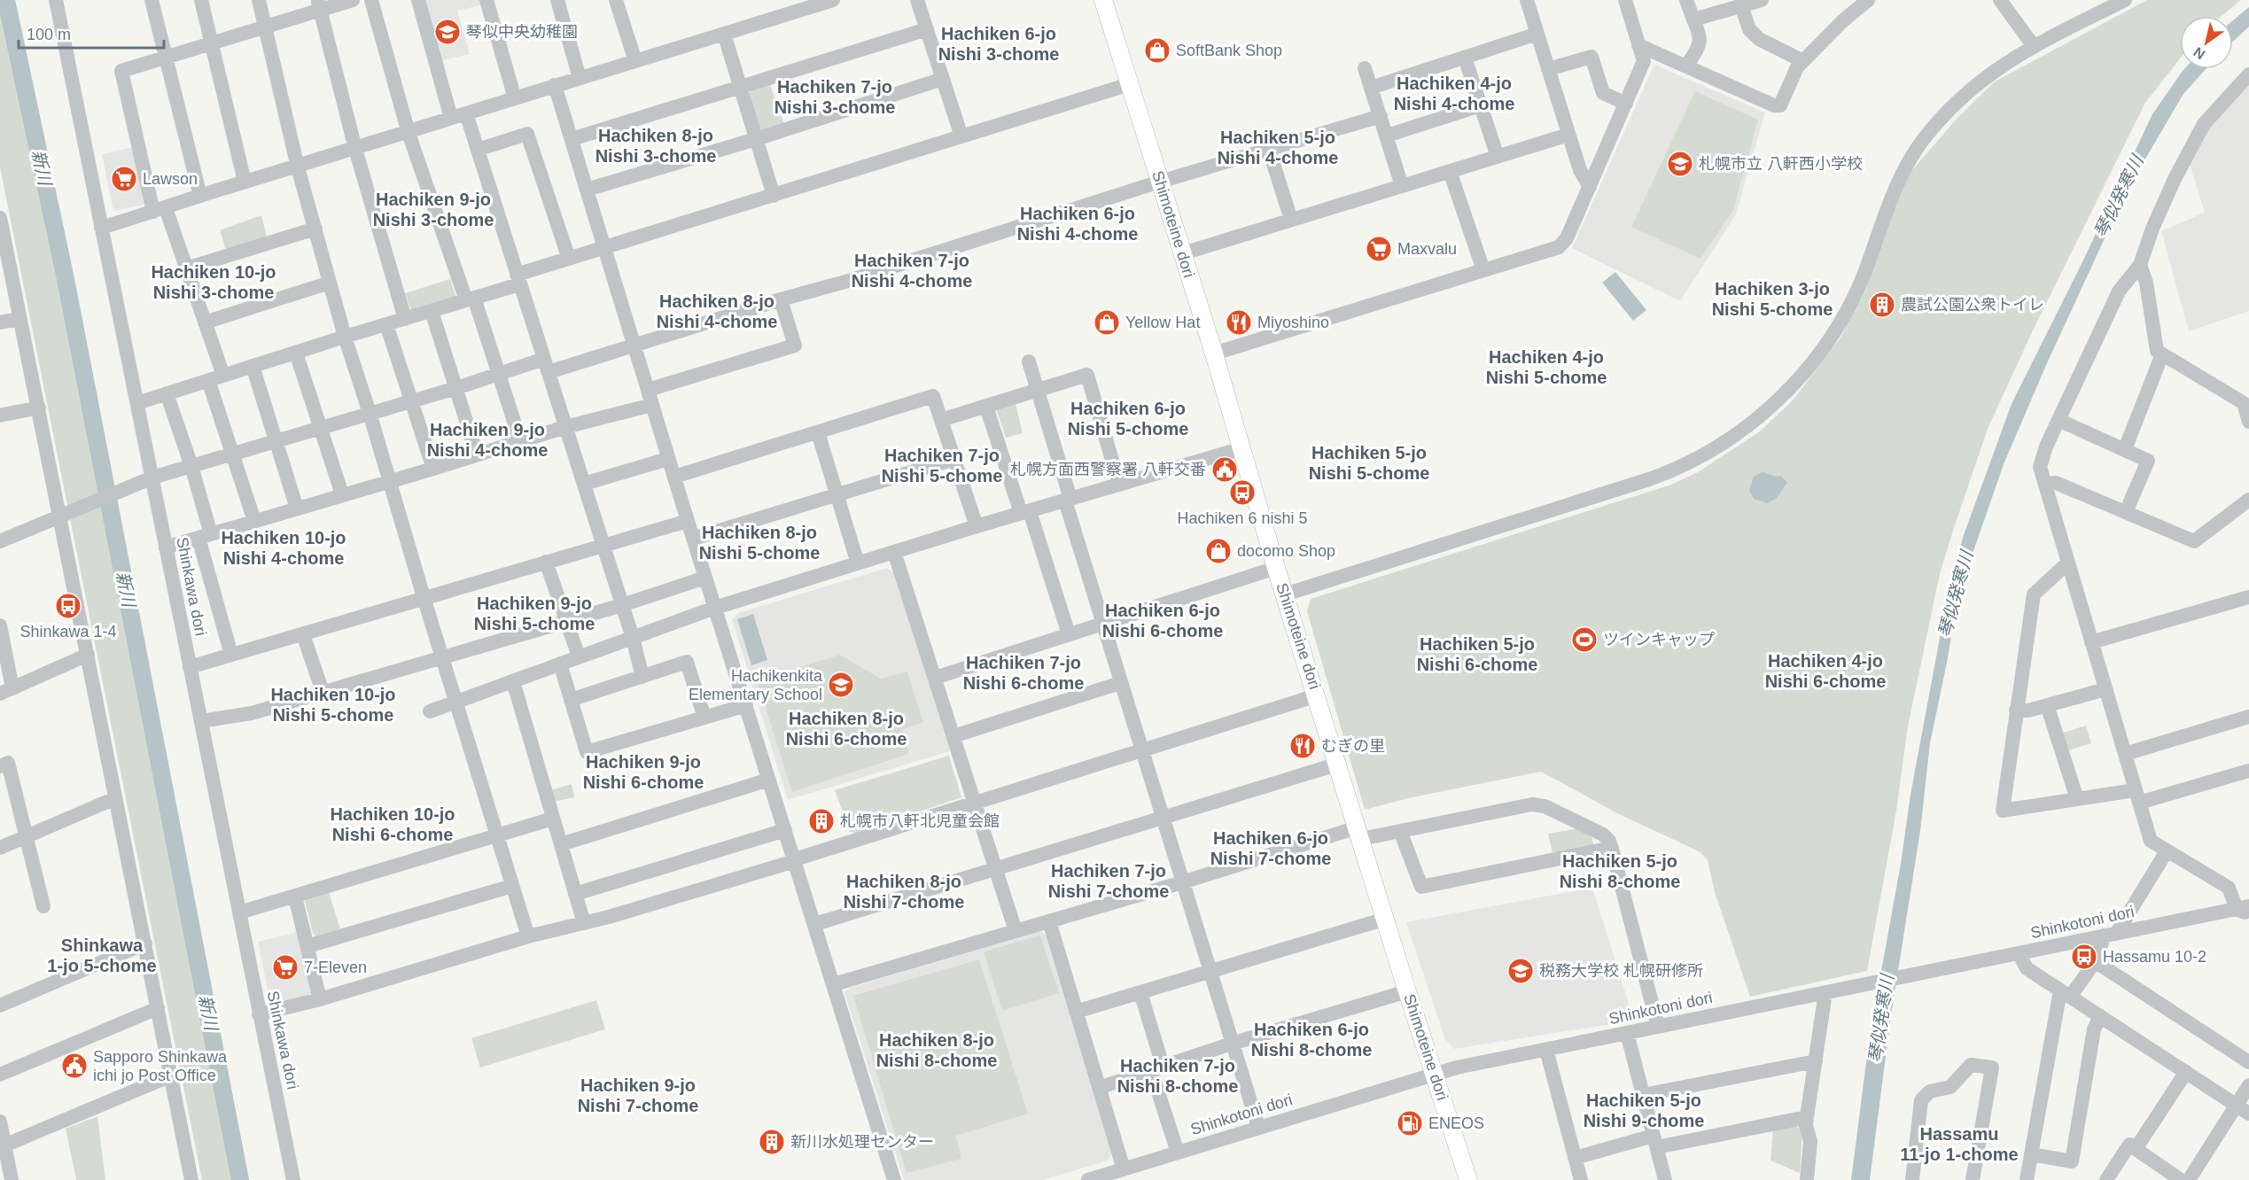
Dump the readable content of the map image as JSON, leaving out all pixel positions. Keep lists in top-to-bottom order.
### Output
{
  "streets": {
    "main road": ["Shimoteine dori"],
    "street": ["Shinkawa dori", "Shinkotoni dori"]
  },
  "crossings": [
    ["Shimoteine dori", "Shinkotoni dori"]
  ],
  "districts": [
    "Hachiken 6-jo Nishi 3-chome",
    "Hachiken 4-jo Nishi 4-chome",
    "Hachiken 7-jo Nishi 3-chome",
    "Hachiken 8-jo Nishi 3-chome",
    "Hachiken 5-jo Nishi 4-chome",
    "Hachiken 9-jo Nishi 3-chome",
    "Hachiken 6-jo Nishi 4-chome",
    "Hachiken 7-jo Nishi 4-chome",
    "Hachiken 10-jo Nishi 3-chome",
    "Hachiken 3-jo Nishi 5-chome",
    "Hachiken 8-jo Nishi 4-chome",
    "Hachiken 4-jo Nishi 5-chome",
    "Hachiken 6-jo Nishi 5-chome",
    "Hachiken 9-jo Nishi 4-chome",
    "Hachiken 5-jo Nishi 5-chome",
    "Hachiken 7-jo Nishi 5-chome",
    "Hachiken 8-jo Nishi 5-chome",
    "Hachiken 10-jo Nishi 4-chome",
    "Hachiken 9-jo Nishi 5-chome",
    "Hachiken 6-jo Nishi 6-chome",
    "Hachiken 5-jo Nishi 6-chome",
    "Hachiken 4-jo Nishi 6-chome",
    "Hachiken 7-jo Nishi 6-chome",
    "Hachiken 10-jo Nishi 5-chome",
    "Hachiken 8-jo Nishi 6-chome",
    "Hachiken 9-jo Nishi 6-chome",
    "Hachiken 10-jo Nishi 6-chome",
    "Hachiken 6-jo Nishi 7-chome",
    "Hachiken 5-jo Nishi 8-chome",
    "Hachiken 7-jo Nishi 7-chome",
    "Hachiken 8-jo Nishi 7-chome",
    "Shinkawa 1-jo 5-chome",
    "Hachiken 6-jo Nishi 8-chome",
    "Hachiken 8-jo Nishi 8-chome",
    "Hachiken 7-jo Nishi 8-chome",
    "Hachiken 9-jo Nishi 7-chome",
    "Hachiken 5-jo Nishi 9-chome",
    "Hassamu 11-jo 1-chome"
  ],
  "water": ["新川", "琴似発寒川"],
  "places": {
    "school or university": [
      "琴似中央幼稚園",
      "札幌市立 八軒西小学校",
      "Hachikenkita Elementary School",
      "税務大学校 札幌研修所"
    ],
    "shop": ["SoftBank Shop", "Yellow Hat", "docomo Shop"],
    "supermarket": ["Lawson", "Maxvalu", "7-Eleven"],
    "building": ["農試公園公衆トイレ", "札幌市八軒北児童会館", "新川水処理センター"],
    "restaurant": ["Miyoshino", "むぎの里"],
    "public building": ["札幌方面西警察署 八軒交番", "Sapporo Shinkawa ichi jo Post Office"],
    "bus stop": ["Hachiken 6 nishi 5", "Shinkawa 1-4", "Hassamu 10-2"],
    "sports": ["ツインキャップ"],
    "fuel station": ["ENEOS"]
  },
  "scale_bar": "100 m",
  "north": "bottom left"
}
